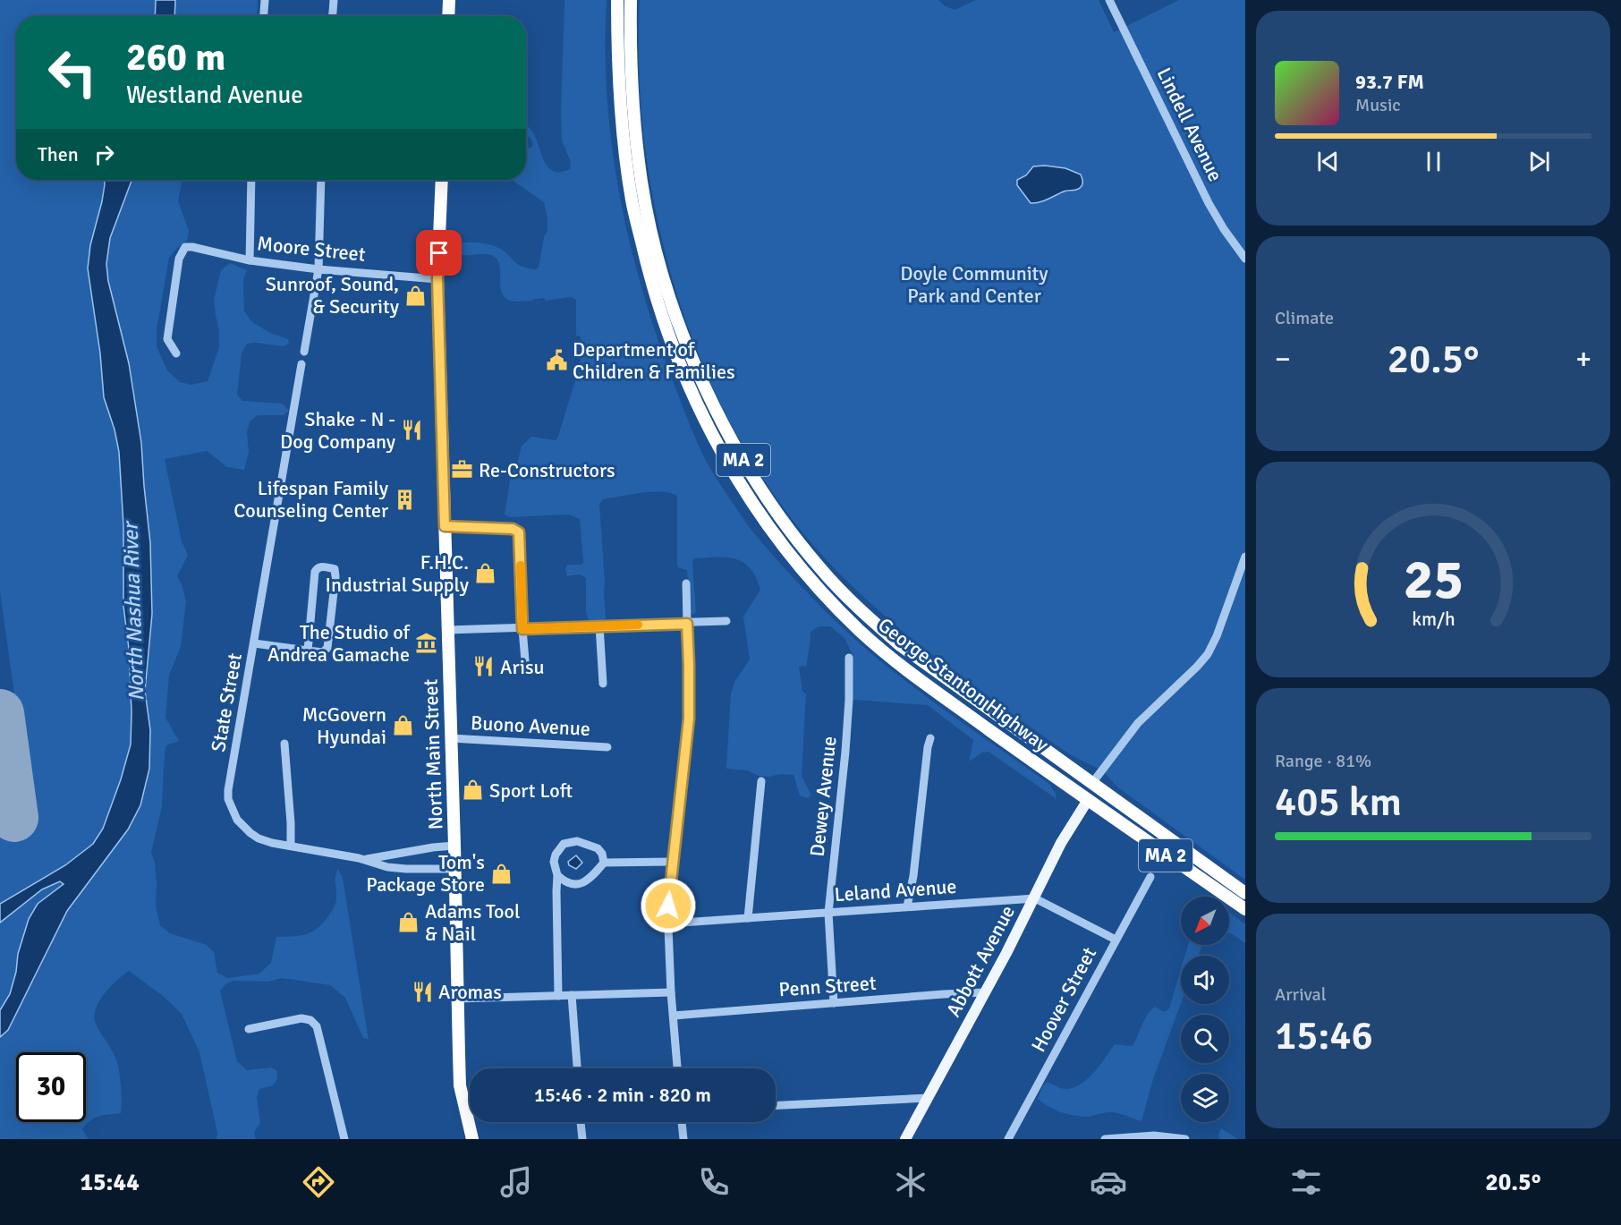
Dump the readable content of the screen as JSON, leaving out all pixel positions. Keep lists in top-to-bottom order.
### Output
{
  "streets": {
    "highway": ["MA 2", "George Stanton Highway", "North Main Street"],
    "main road": ["Abbott Avenue"],
    "street": [
      "Lindell Avenue",
      "Moore Street",
      "State Street",
      "Buono Avenue",
      "Dewey Avenue",
      "Leland Avenue",
      "Penn Street",
      "Hoover Street"
    ]
  },
  "crossings": [
    ["Moore Street", "North Main Street"],
    ["George Stanton Highway", "Abbott Avenue"],
    ["State Street", "North Main Street"],
    ["Buono Avenue", "North Main Street"],
    ["Dewey Avenue", "Leland Avenue"],
    ["Dewey Avenue", "Penn Street"],
    ["Leland Avenue", "Abbott Avenue"],
    ["Abbott Avenue", "Penn Street"]
  ],
  "water": ["North Nashua River"],
  "parks": ["Doyle Community Park and Center"],
  "places": {
    "shop": [
      "Sunroof, Sound, & Security",
      "F.H.C. Industrial Supply",
      "McGovern Hyundai",
      "Sport Loft",
      "Tom's Package Store",
      "Adams Tool & Nail"
    ],
    "public building": ["Department of Children & Families"],
    "restaurant": ["Shake - N - Dog Company", "Arisu", "Aromas"],
    "office": ["Re-Constructors"],
    "building": ["Lifespan Family Counseling Center"],
    "museum": ["The Studio of Andrea Gamache"]
  },
  "north": "bottom left",
  "page": {
    "turn": ["260 m", "Westland Avenue"],
    "song": ["93.7 FM", "Music"],
    "then": "Then",
    "tile": [
      "Climate",
      ["Range · 81%", "405 km"],
      ["Arrival", "15:46"]
    ],
    "heat": ["−", "20.5°", "+"],
    "limit": "30",
    "trip": "15:46 · 2 min · 820 m",
    "tabs": ["15:44", "20.5°"],
    "gauge": ["25", "km/h"]
  }
}
